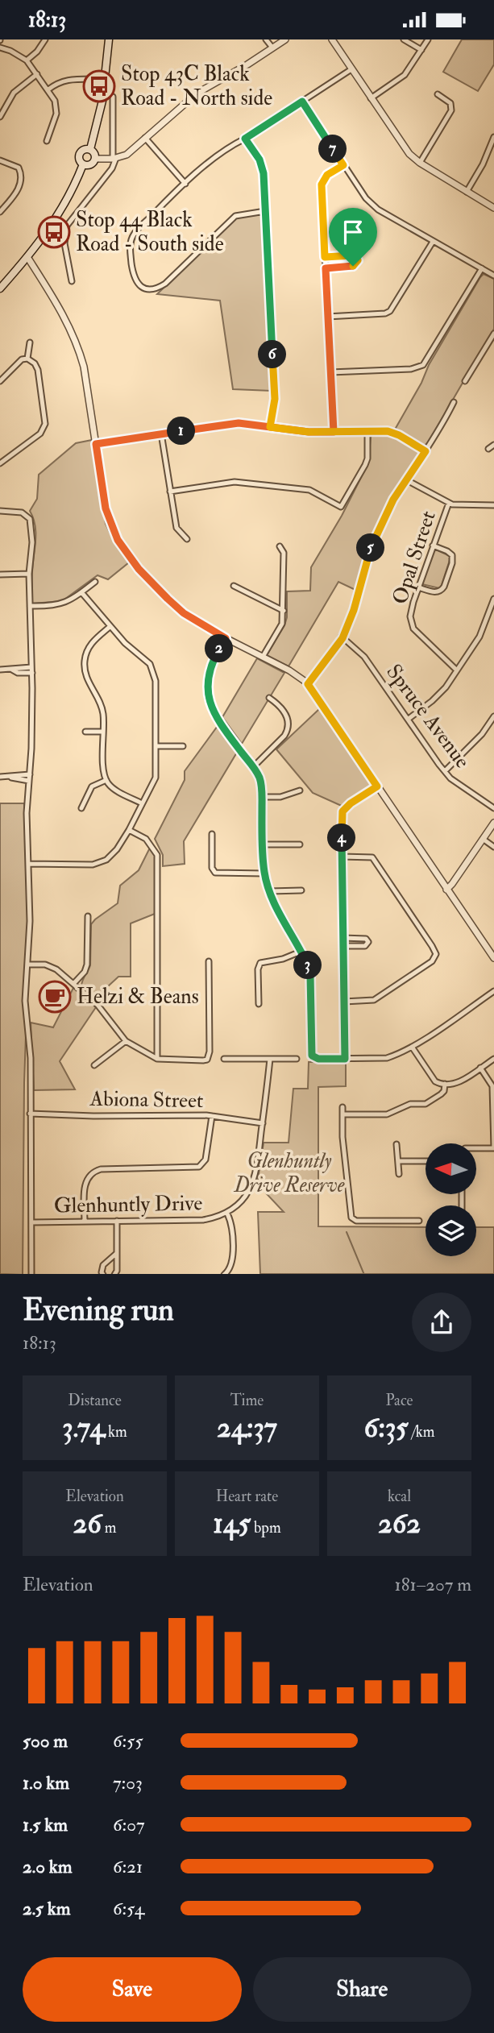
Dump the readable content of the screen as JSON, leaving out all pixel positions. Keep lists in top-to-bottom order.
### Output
{
  "streets": {
    "street": [
      "Opal Street",
      "Spruce Avenue",
      "Abiona Street",
      "Glenhuntly Drive"
    ]
  },
  "crossings": [
    ["Abiona Street", "Glenhuntly Drive"]
  ],
  "parks": ["Glenhuntly Drive Reserve"],
  "places": {
    "bus stop": ["Stop 43C Black Road - North side", "Stop 44 Black Road - South side"],
    "cafe": ["Helzi & Beans"]
  },
  "north": "left",
  "page": {
    "status": "18:13",
    "pins": [
      "7",
      "6",
      "1",
      "5",
      "2",
      "4",
      "3"
    ],
    "heading": ["Evening run", "18:13"],
    "stats": [
      ["Distance", "3.74 km"],
      ["Time", "24:37"],
      ["Pace", "6:35 /km"],
      ["Elevation", "26 m"],
      ["Heart rate", "145 bpm"],
      ["kcal", "262"]
    ],
    "chart": ["Elevation", "181–207 m"],
    "list": [
      {
        "name": "500 m",
        "note": "6:55"
      },
      {
        "name": "1.0 km",
        "note": "7:03"
      },
      {
        "name": "1.5 km",
        "note": "6:07"
      },
      {
        "name": "2.0 km",
        "note": "6:21"
      },
      {
        "name": "2.5 km",
        "note": "6:54"
      }
    ],
    "buttons": ["Save", "Share"]
  }
}
